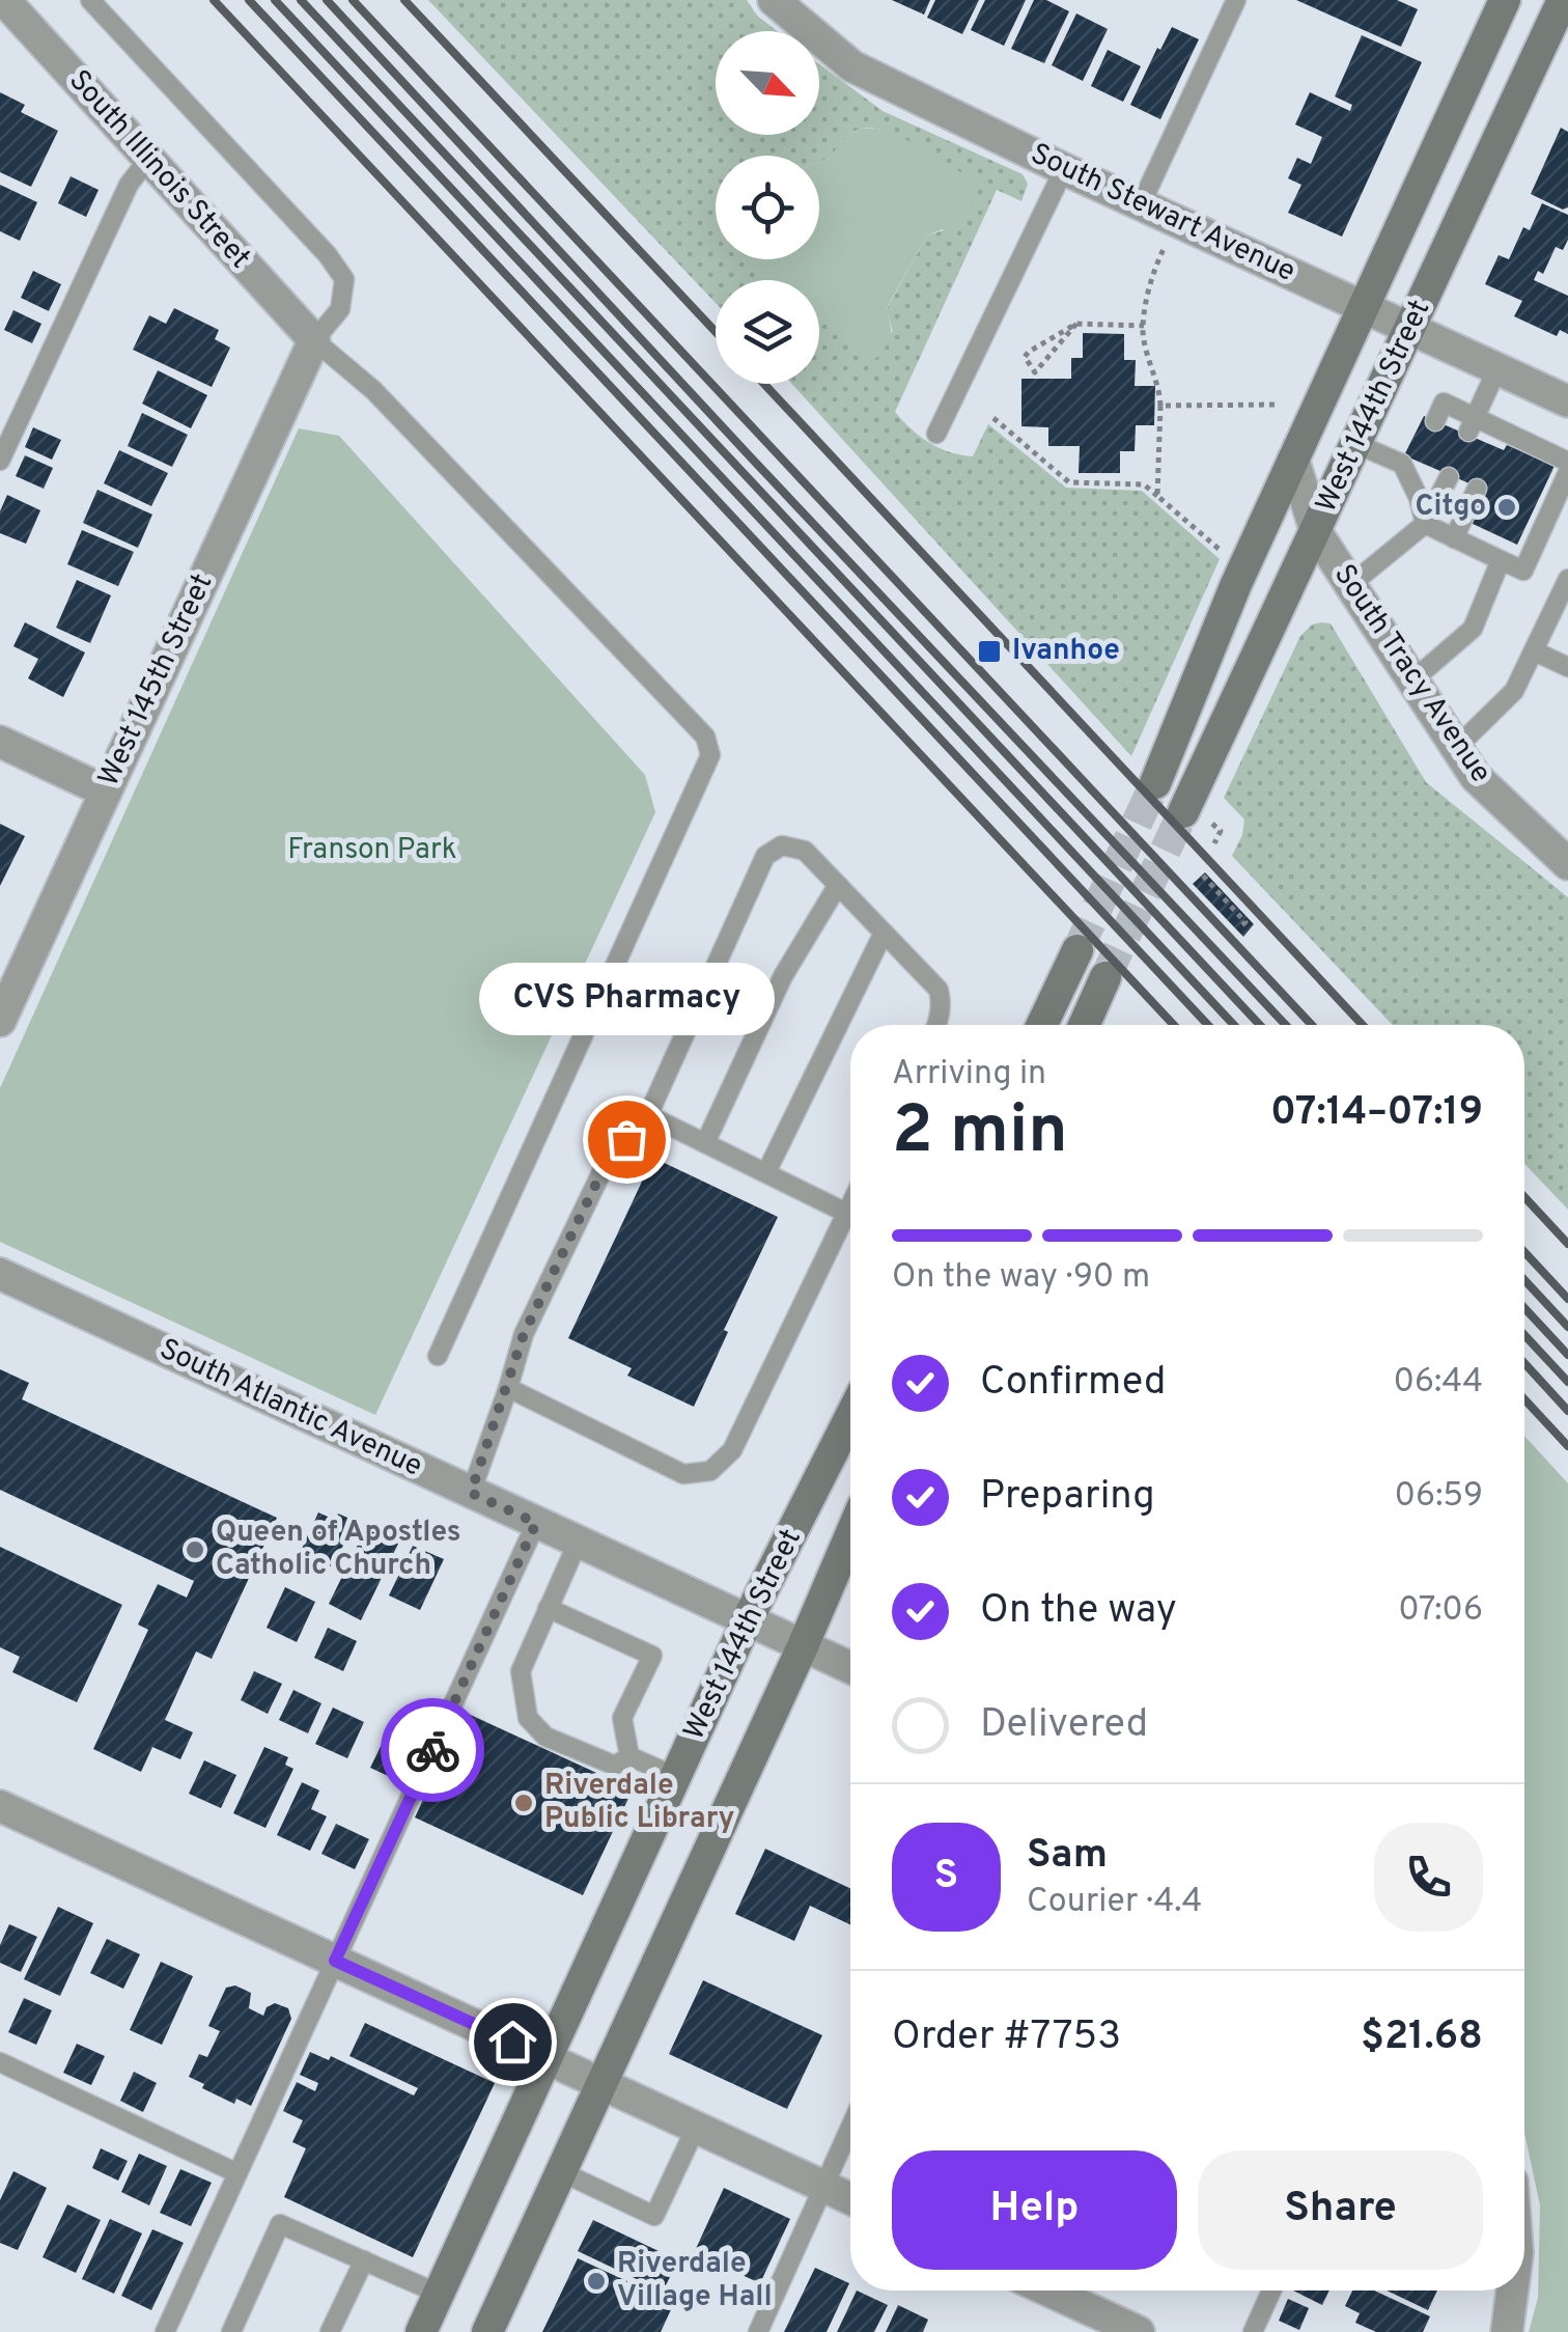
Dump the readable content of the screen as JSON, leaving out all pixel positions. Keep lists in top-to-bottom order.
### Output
{
  "streets": {
    "street": [
      "South Illinois Street",
      "South Stewart Avenue",
      "West 144th Street",
      "South Tracy Avenue",
      "West 145th Street",
      "South Atlantic Avenue"
    ]
  },
  "crossings": [
    ["South Illinois Street", "West 145th Street"],
    ["South Stewart Avenue", "West 144th Street"],
    ["West 144th Street", "South Tracy Avenue"],
    ["West 144th Street", "South Atlantic Avenue"]
  ],
  "parks": ["Franson Park"],
  "places": {
    "other": [
      "Citgo",
      "CVS Pharmacy",
      "Queen of Apostles Catholic Church",
      "Riverdale Public Library",
      "Riverdale Village Hall"
    ],
    "transit": ["Ivanhoe"]
  },
  "north": "bottom right",
  "page": {
    "bubble": "CVS Pharmacy",
    "heading": ["2 min", "Arriving in", "07:14–07:19"],
    "panel": [
      "Sam",
      "Courier · 4.4",
      "Order #7753",
      "$21.68"
    ],
    "bar": "On the way · 90 m",
    "list": [
      ["Confirmed", "06:44"],
      ["Preparing", "06:59"],
      ["On the way", "07:06"],
      "Delivered"
    ],
    "round": "S",
    "buttons": ["Help", "Share"]
  }
}
